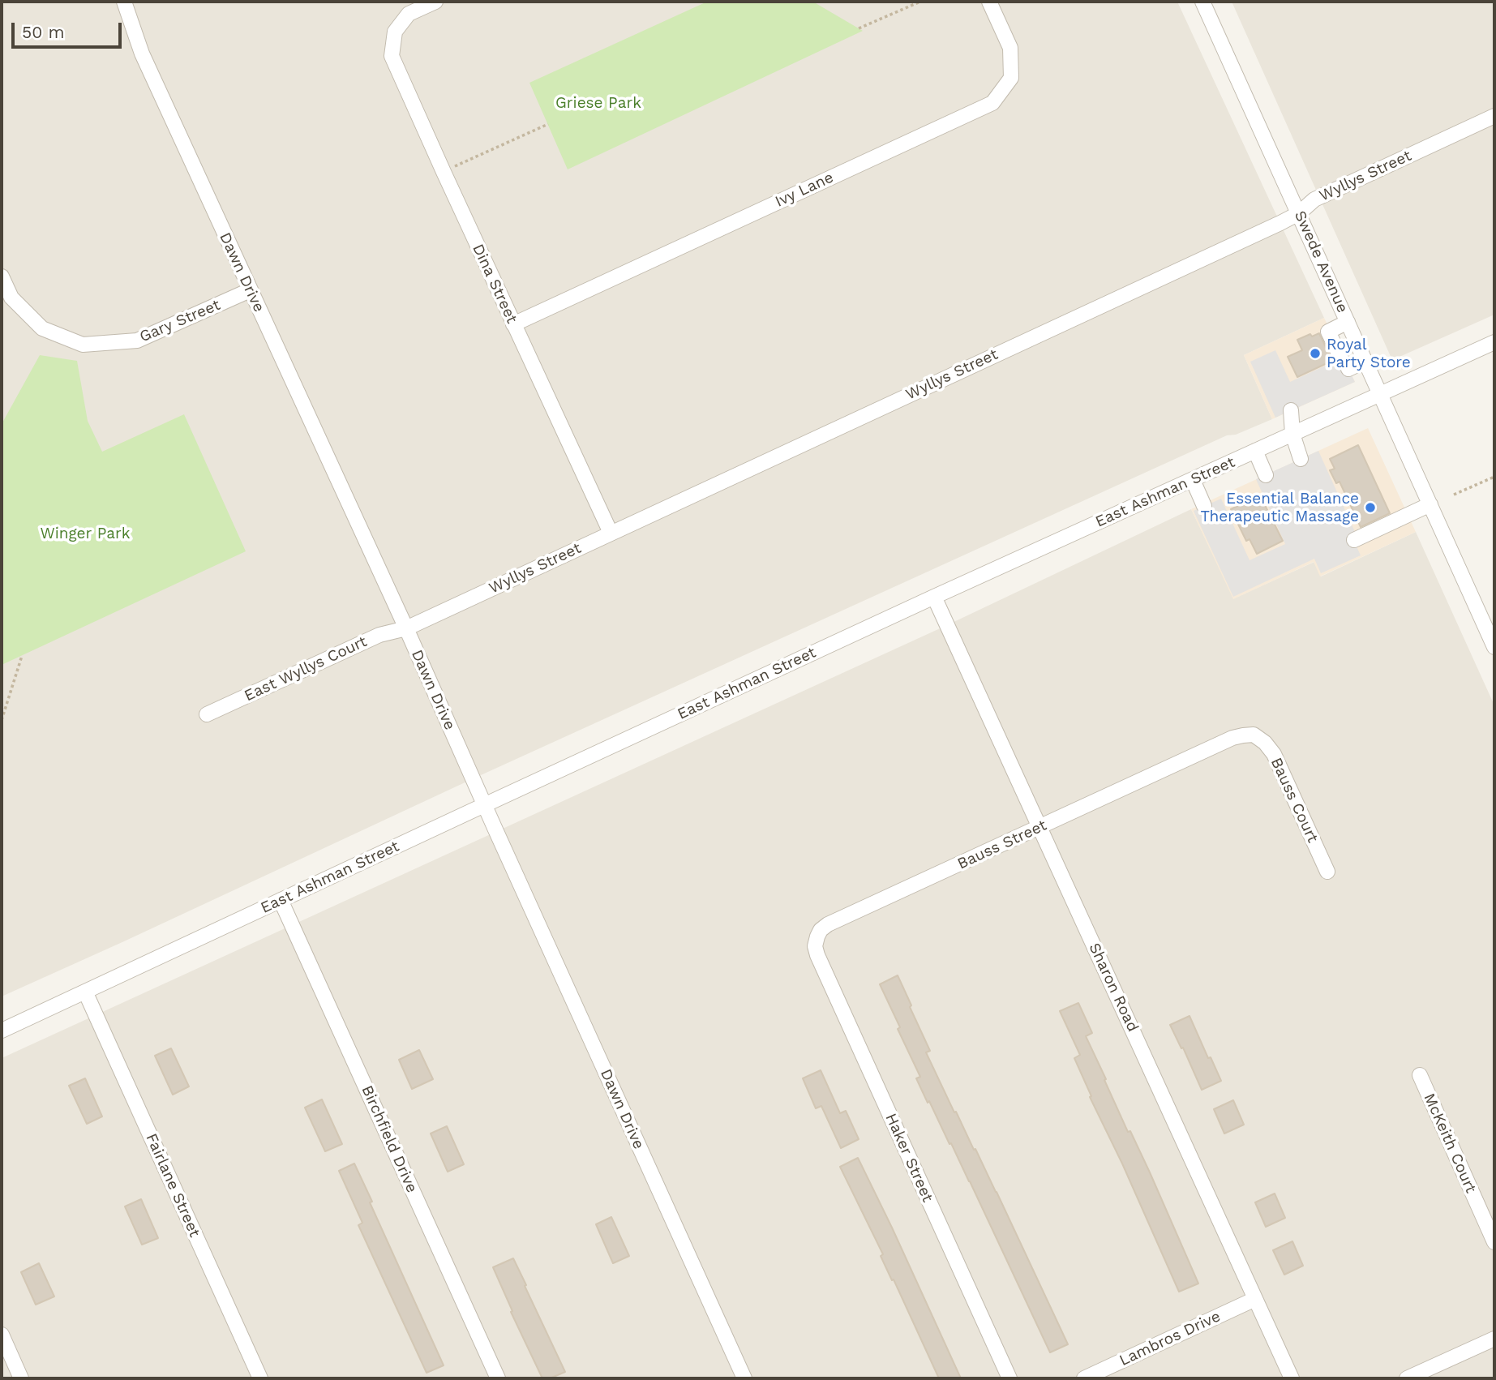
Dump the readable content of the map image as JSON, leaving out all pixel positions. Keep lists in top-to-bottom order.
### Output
{
  "streets": {
    "street": [
      "Wyllys Street",
      "Ivy Lane",
      "Swede Avenue",
      "Dawn Drive",
      "Dina Street",
      "Gary Street",
      "East Ashman Street",
      "East Wyllys Court",
      "Bauss Court",
      "Bauss Street",
      "Sharon Road",
      "Birchfield Drive",
      "McKeith Court",
      "Haker Street",
      "Fairlane Street",
      "Lambros Drive"
    ]
  },
  "crossings": [
    ["Wyllys Street", "Swede Avenue"],
    ["Wyllys Street", "Dawn Drive"],
    ["Wyllys Street", "Dina Street"],
    ["Wyllys Street", "East Wyllys Court"],
    ["Ivy Lane", "Dina Street"],
    ["Swede Avenue", "East Ashman Street"],
    ["Dawn Drive", "Gary Street"],
    ["Dawn Drive", "East Ashman Street"],
    ["Dawn Drive", "East Wyllys Court"],
    ["East Ashman Street", "Sharon Road"],
    ["East Ashman Street", "Birchfield Drive"],
    ["East Ashman Street", "Fairlane Street"],
    ["Bauss Court", "Bauss Street"],
    ["Bauss Street", "Sharon Road"],
    ["Bauss Street", "Haker Street"],
    ["Sharon Road", "Lambros Drive"]
  ],
  "parks": ["Griese Park", "Winger Park"],
  "places": ["Royal Party Store", "Essential Balance Therapeutic Massage"],
  "scale_bar": "50 m"
}
